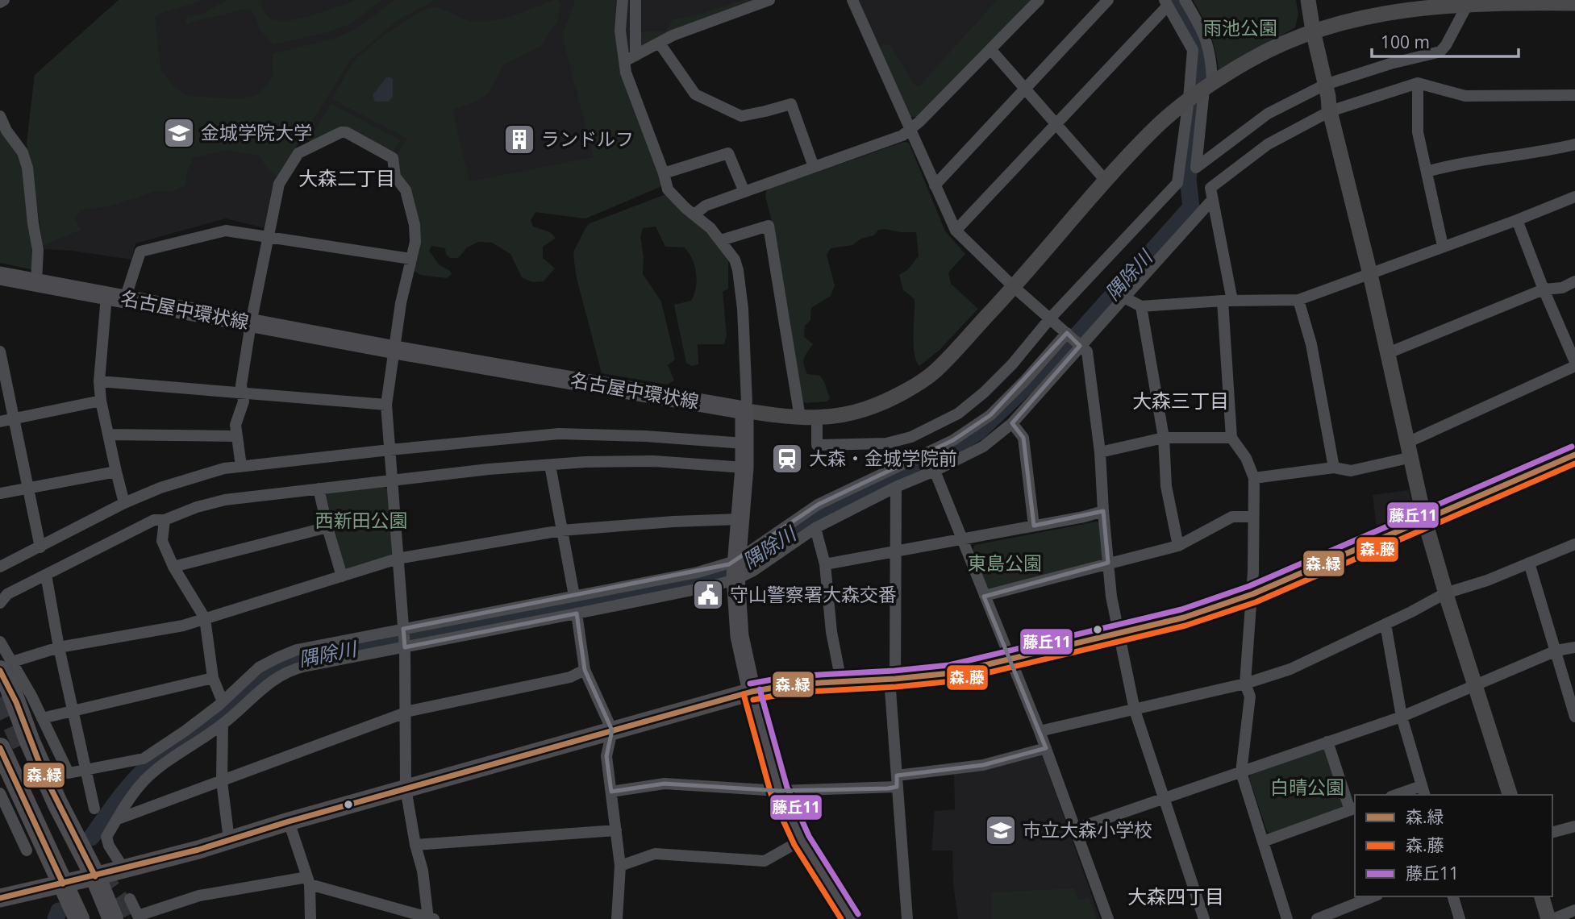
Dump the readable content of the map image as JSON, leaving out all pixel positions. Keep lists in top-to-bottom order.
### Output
{
  "streets": {
    "main road": ["名古屋中環状線"]
  },
  "districts": ["大森二丁目", "大森三丁目", "大森四丁目"],
  "water": ["隅除川"],
  "parks": [
    "雨池公園",
    "西新田公園",
    "東島公園",
    "白晴公園"
  ],
  "places": {
    "school or university": ["金城学院大学", "市立大森小学校"],
    "building": ["ランドルフ"],
    "station": ["大森・金城学院前"],
    "public building": ["守山警察署大森交番"]
  },
  "lines": ["transit line 藤丘11", "transit line 森.緑", "transit line 森.藤"],
  "legend": ["森.緑", "森.藤", "藤丘11"],
  "scale_bar": "100 m"
}
